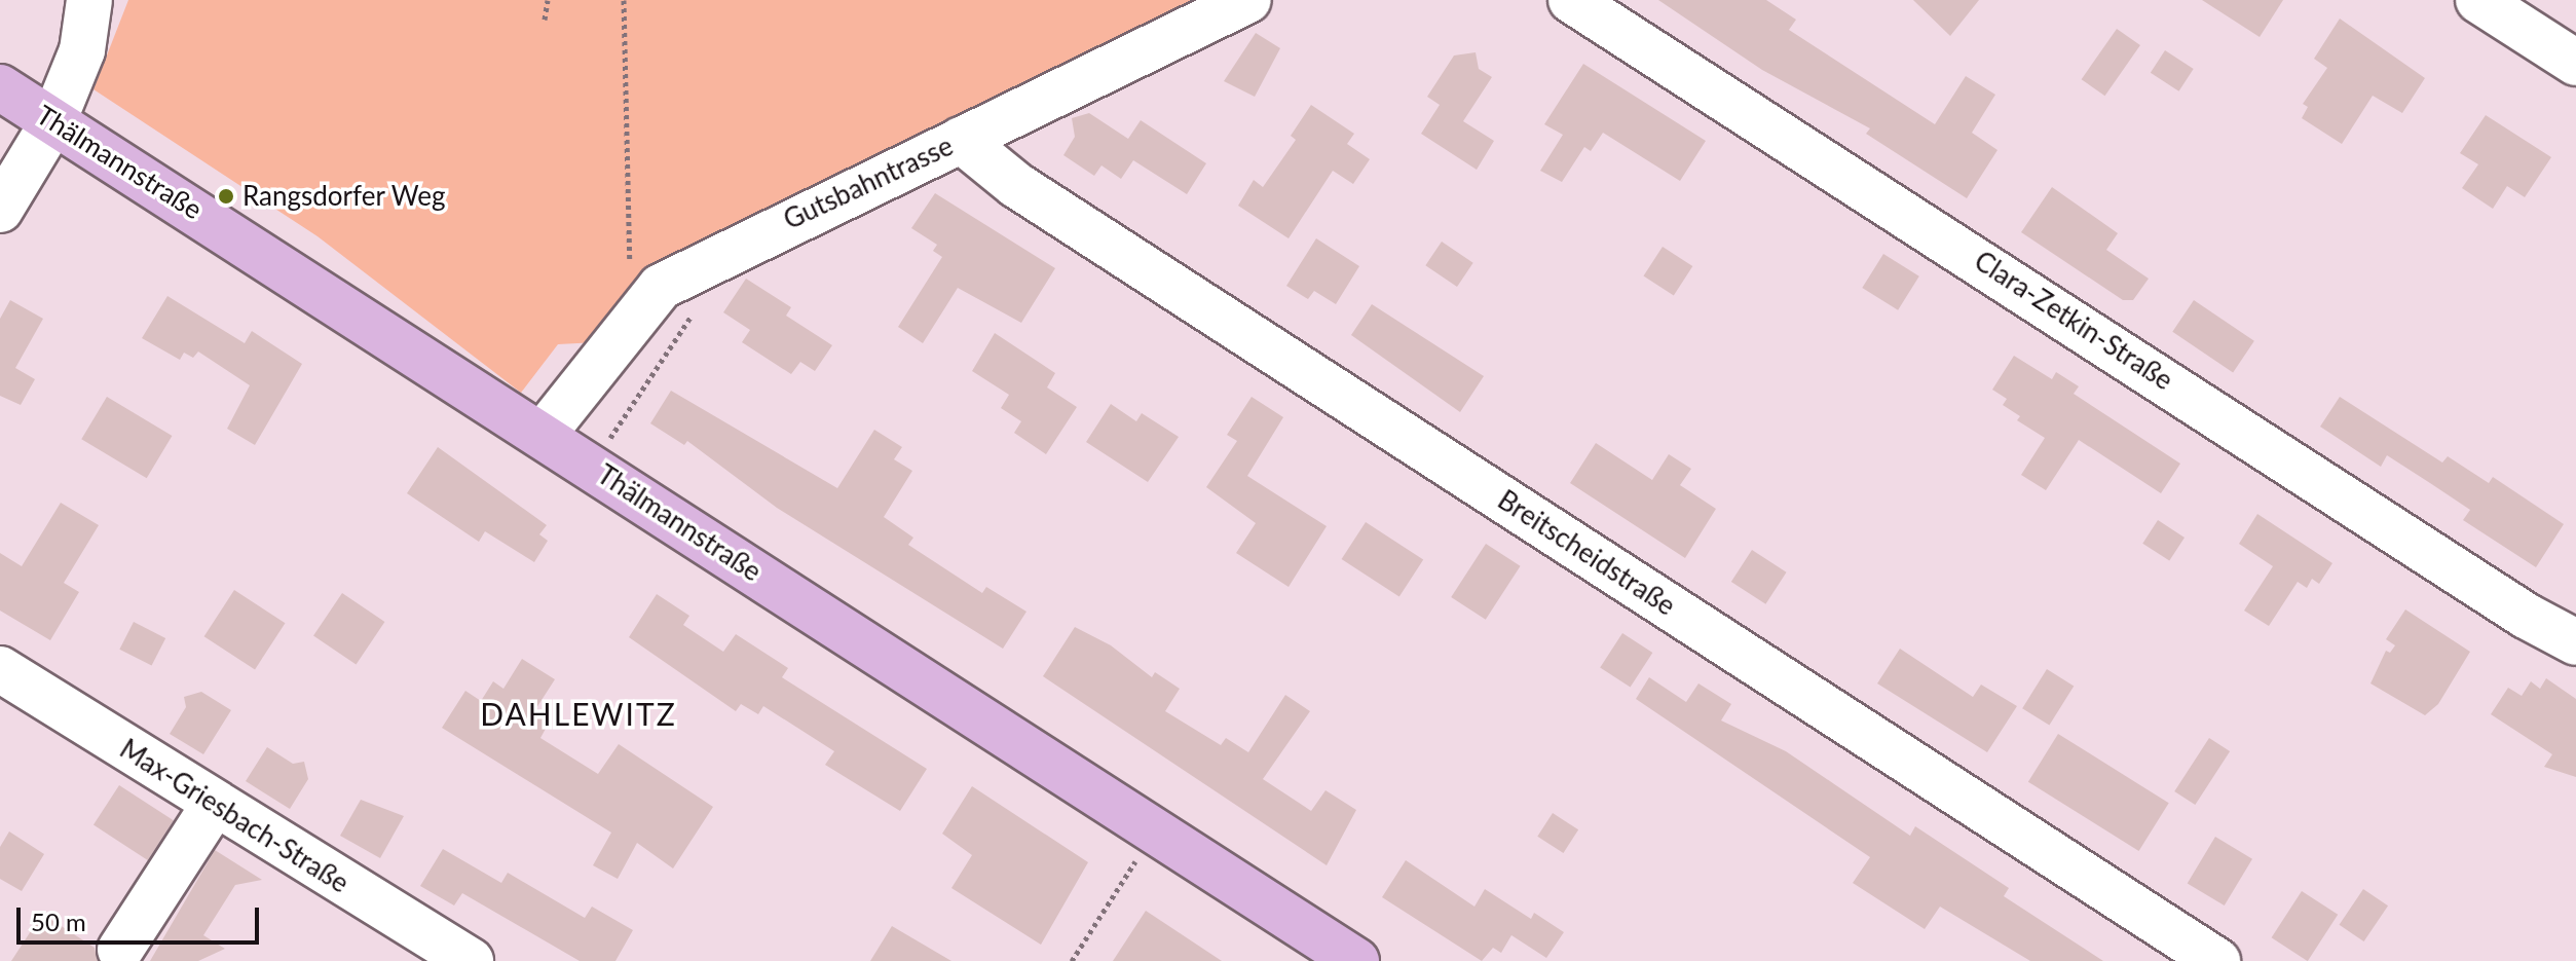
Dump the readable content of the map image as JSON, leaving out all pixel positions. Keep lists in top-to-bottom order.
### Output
{
  "streets": {
    "main road": ["Thälmannstraße"],
    "street": [
      "Gutsbahntrasse",
      "Clara-Zetkin-Straße",
      "Breitscheidstraße",
      "Max-Griesbach-Straße"
    ]
  },
  "crossings": [
    ["Thälmannstraße", "Gutsbahntrasse"],
    ["Gutsbahntrasse", "Breitscheidstraße"]
  ],
  "districts": ["DAHLEWITZ"],
  "places": ["Rangsdorfer Weg"],
  "scale_bar": "50 m"
}
